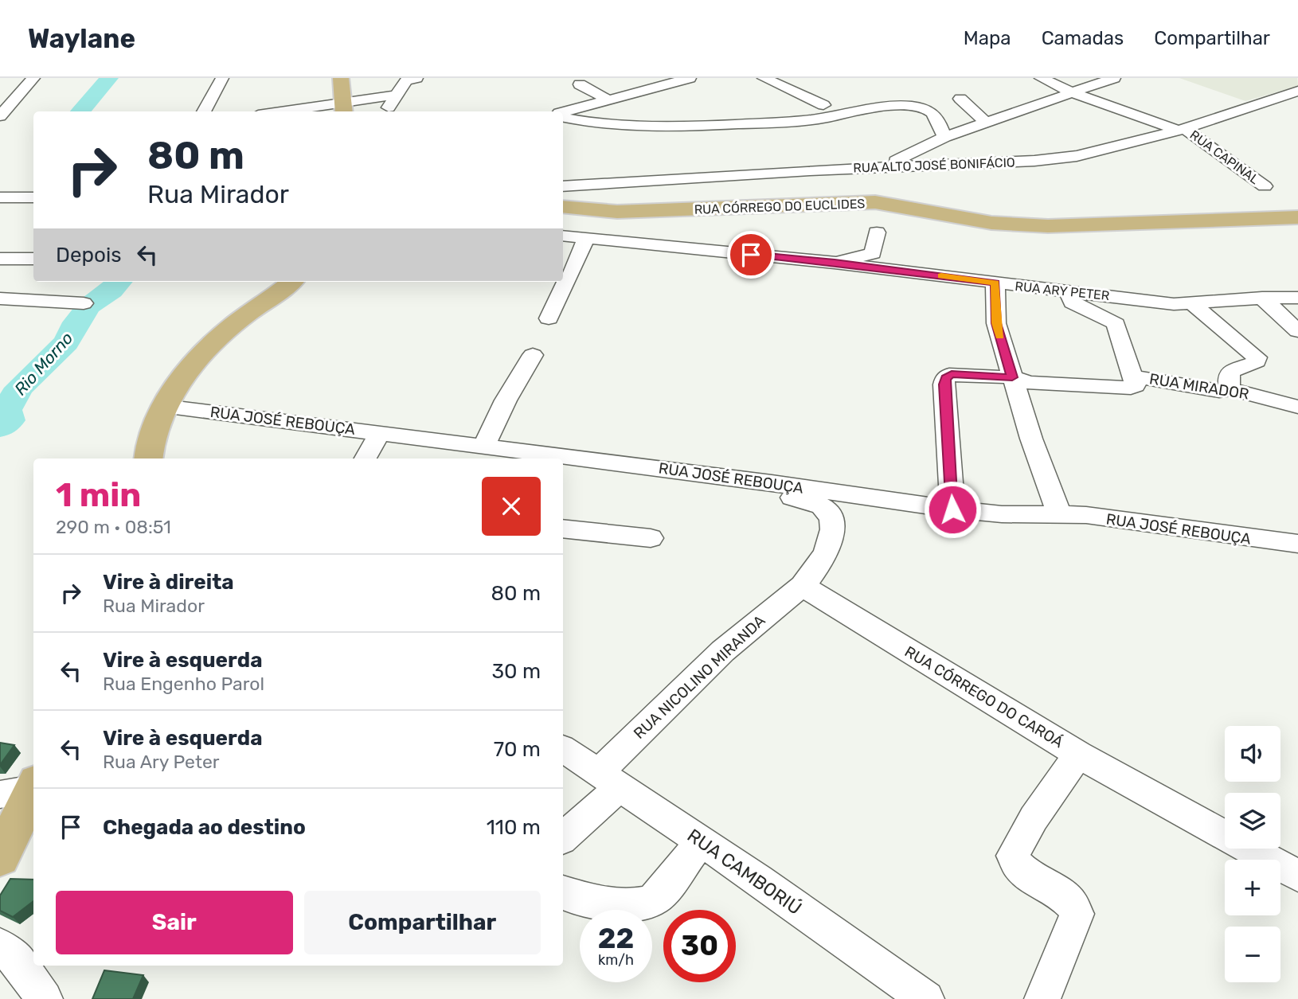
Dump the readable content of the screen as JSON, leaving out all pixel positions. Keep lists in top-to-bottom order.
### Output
{
  "streets": {
    "main road": ["RUA CÓRREGO DO EUCLIDES"],
    "street": [
      "RUA CAPINAL",
      "RUA ALTO JOSÉ BONIFÁCIO",
      "RUA ARY PETER",
      "RUA MIRADOR",
      "RUA JOSÉ REBOUÇA",
      "RUA NICOLINO MIRANDA",
      "RUA CÓRREGO DO CAROÁ",
      "RUA CAMBORIÚ"
    ]
  },
  "crossings": [
    ["RUA CAPINAL", "RUA ALTO JOSÉ BONIFÁCIO"],
    ["RUA MIRADOR", "RUA JOSÉ REBOUÇA"],
    ["RUA NICOLINO MIRANDA", "RUA CÓRREGO DO CAROÁ"],
    ["RUA NICOLINO MIRANDA", "RUA CAMBORIÚ"]
  ],
  "water": ["Rio Morno"],
  "page": {
    "header": "Waylane",
    "nav": ["Mapa", "Camadas", "Compartilhar"],
    "turn": ["80 m", "Rua Mirador"],
    "then": "Depois",
    "heading": ["1 min", "290 m · 08:51"],
    "list": [
      {
        "name": "Vire à direita",
        "note": "Rua Mirador",
        "value": "80 m"
      },
      {
        "name": "Vire à esquerda",
        "note": "Rua Engenho Parol",
        "value": "30 m"
      },
      {
        "name": "Vire à esquerda",
        "note": "Rua Ary Peter",
        "value": "70 m"
      },
      {
        "name": "Chegada ao destino",
        "value": "110 m"
      }
    ],
    "map_buttons": ["+", "−"],
    "buttons": ["Sair", "Compartilhar"],
    "speed": "22 km/h",
    "limit": "30"
  }
}
